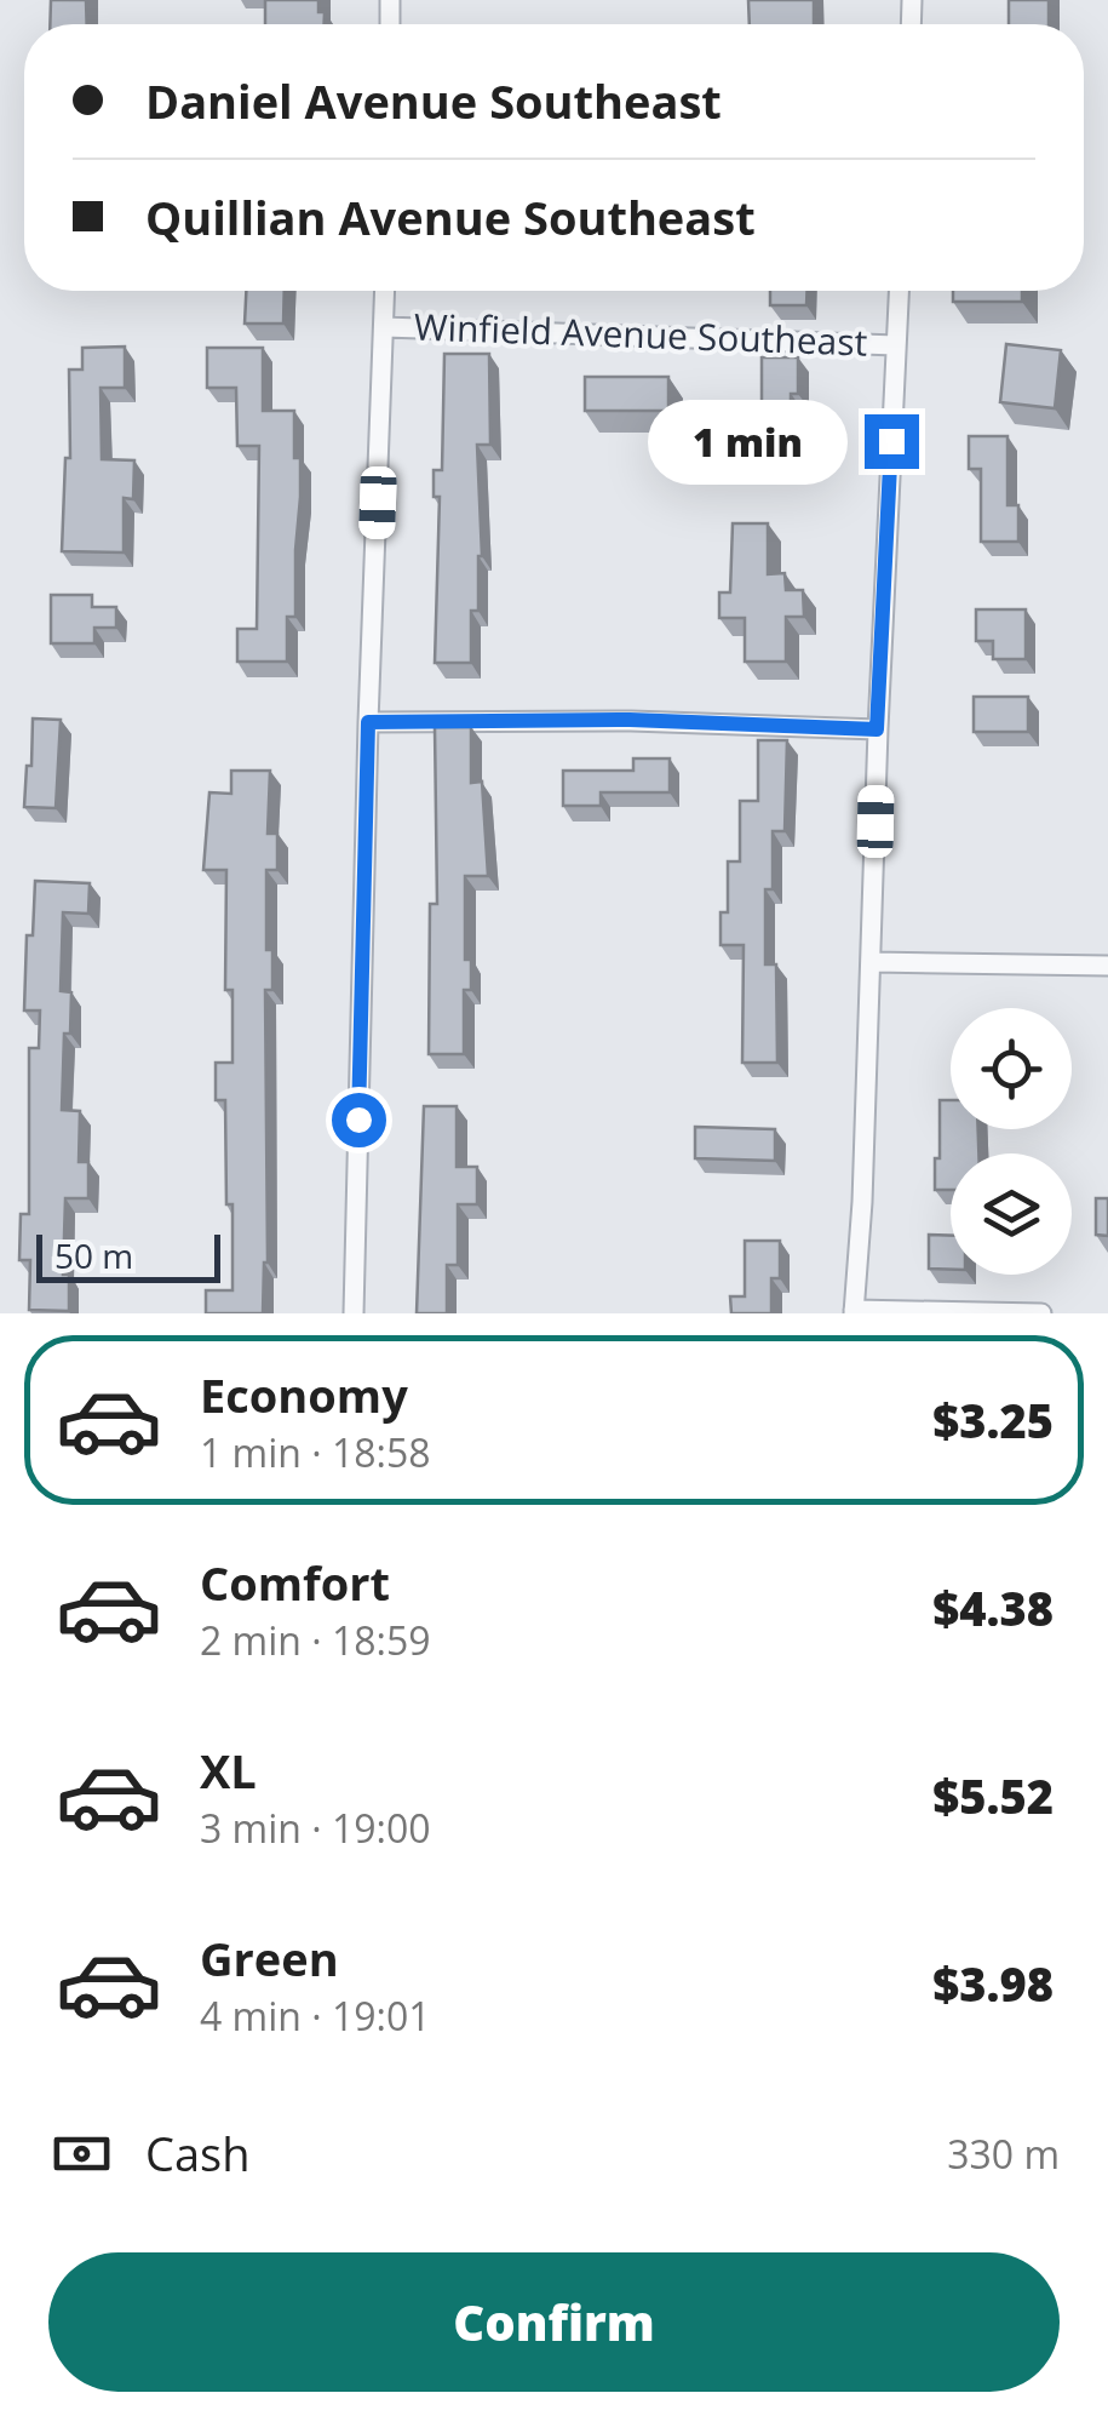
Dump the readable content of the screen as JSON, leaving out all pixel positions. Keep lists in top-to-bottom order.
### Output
{
  "streets": {
    "street": ["Winfield Avenue Southeast"]
  },
  "scale_bar": "50 m",
  "page": {
    "banner": ["Daniel Avenue Southeast", "Quillian Avenue Southeast"],
    "bubble": "1 min",
    "scale": "50 m",
    "list": [
      {
        "name": "Economy",
        "note": "1 min · 18:58",
        "value": "$3.25"
      },
      {
        "name": "Comfort",
        "note": "2 min · 18:59",
        "value": "$4.38"
      },
      {
        "name": "XL",
        "note": "3 min · 19:00",
        "value": "$5.52"
      },
      {
        "name": "Green",
        "note": "4 min · 19:01",
        "value": "$3.98"
      }
    ],
    "pay": ["Cash", "330 m"],
    "buttons": "Confirm"
  }
}
